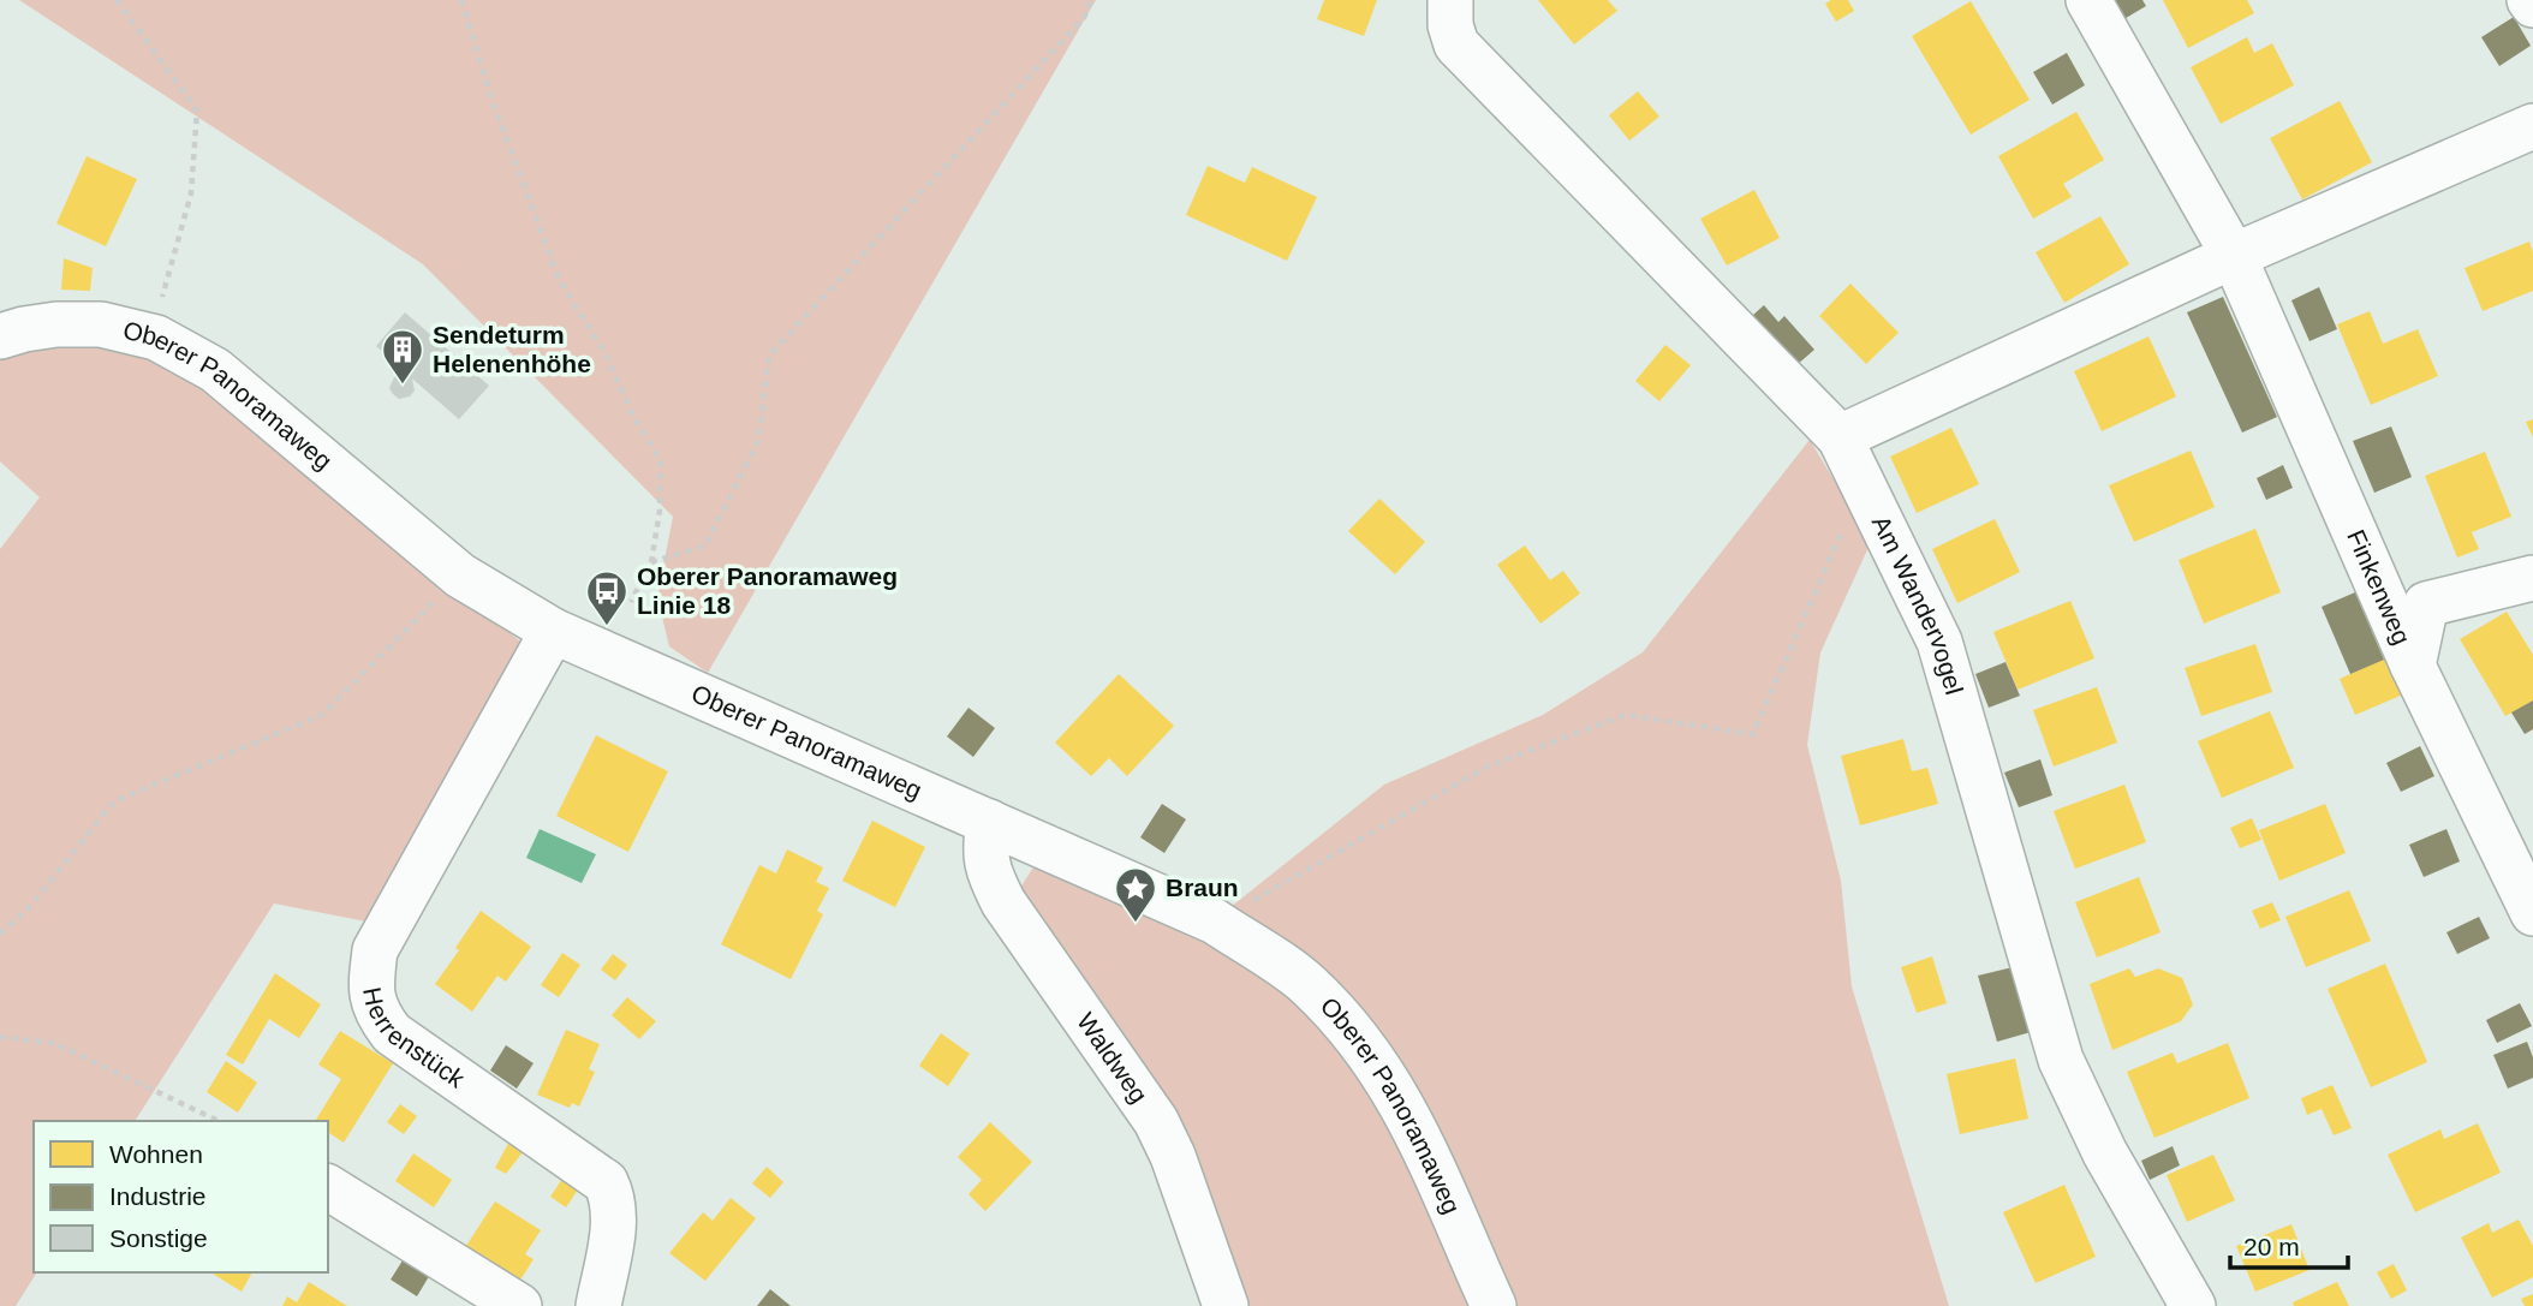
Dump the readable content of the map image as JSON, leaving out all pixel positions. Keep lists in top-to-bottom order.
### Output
{
  "streets": {
    "street": [
      "Oberer Panoramaweg",
      "Finkenweg",
      "Am Wandervogel",
      "Herrenstück",
      "Waldweg"
    ]
  },
  "crossings": [
    ["Oberer Panoramaweg", "Herrenstück"],
    ["Oberer Panoramaweg", "Waldweg"]
  ],
  "places": {
    "building": ["Sendeturm Helenenhöhe"],
    "bus stop": ["Oberer Panoramaweg Linie 18"],
    "place": ["Braun"]
  },
  "legend": ["Wohnen", "Industrie", "Sonstige"],
  "scale_bar": "20 m"
}
